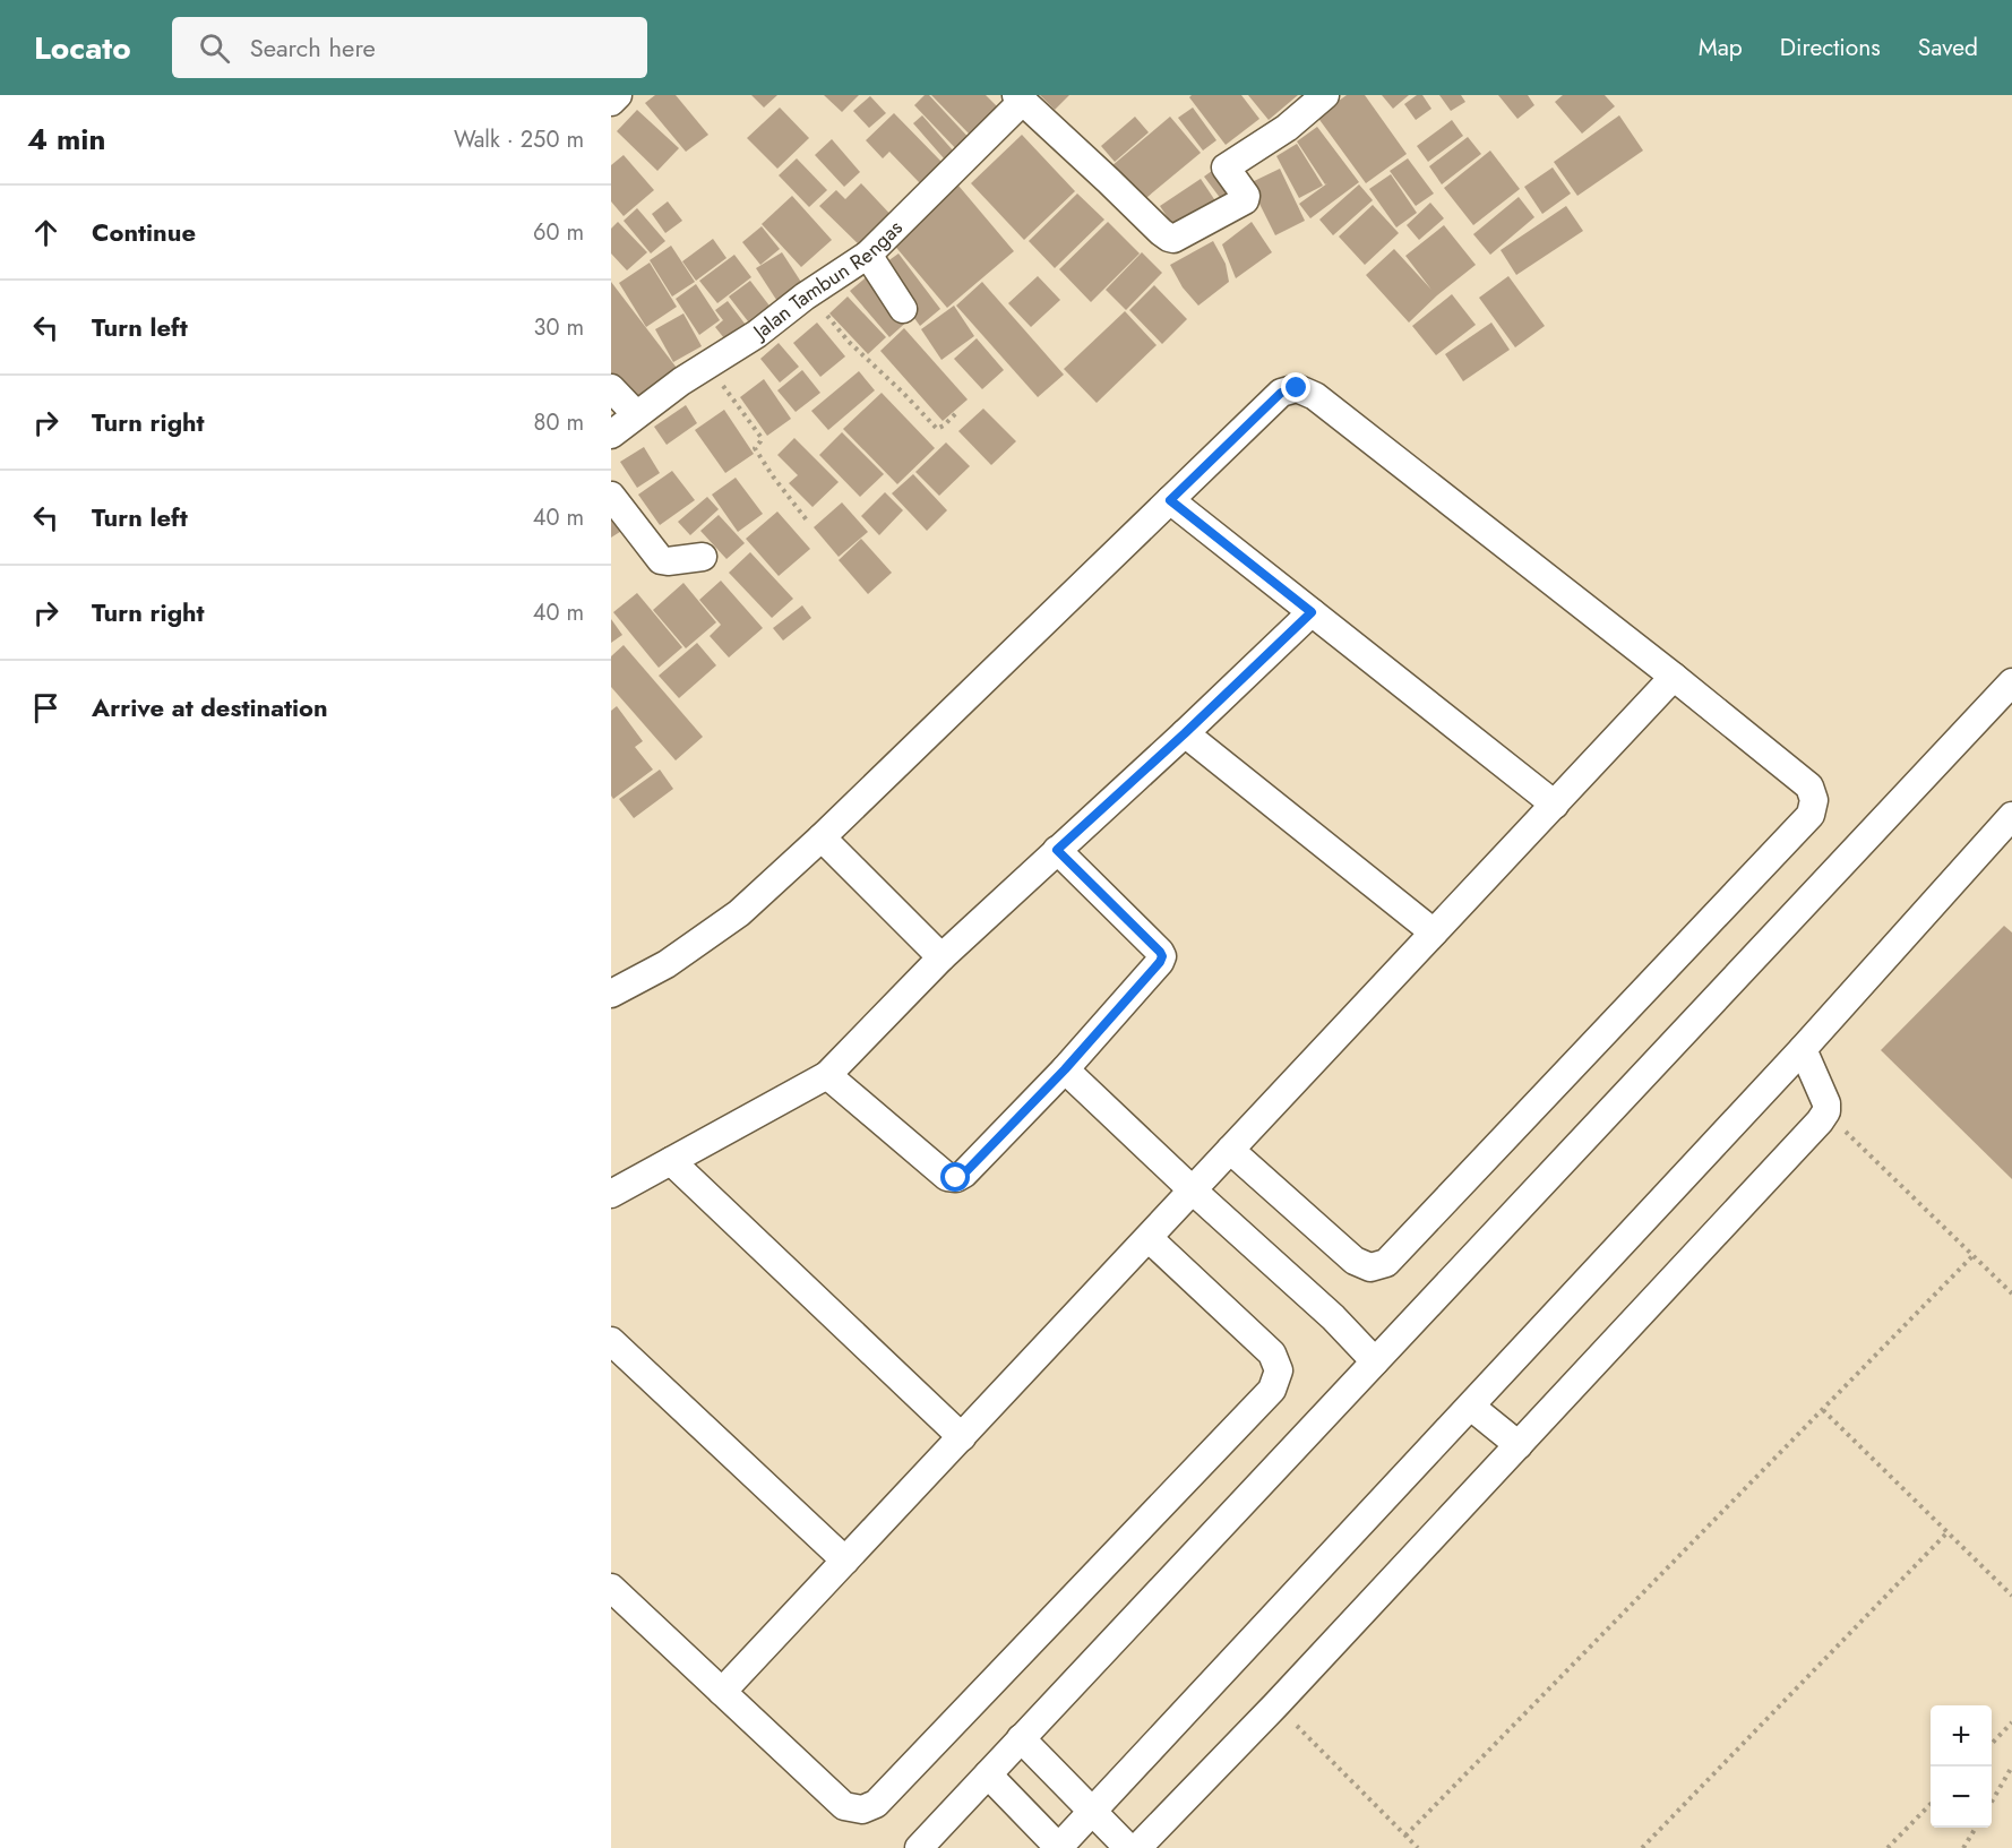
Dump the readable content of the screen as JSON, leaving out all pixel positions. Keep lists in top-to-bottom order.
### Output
{
  "streets": {
    "street": ["Jalan Tambun Rengas"]
  },
  "page": {
    "header": "Locato",
    "search": "Search here",
    "nav": ["Map", "Directions", "Saved"],
    "heading": ["4 min", "Walk · 250 m"],
    "list": [
      ["Continue", "60 m"],
      ["Turn left", "30 m"],
      ["Turn right", "80 m"],
      ["Turn left", "40 m"],
      ["Turn right", "40 m"],
      "Arrive at destination"
    ],
    "map_buttons": ["+", "−"]
  }
}
